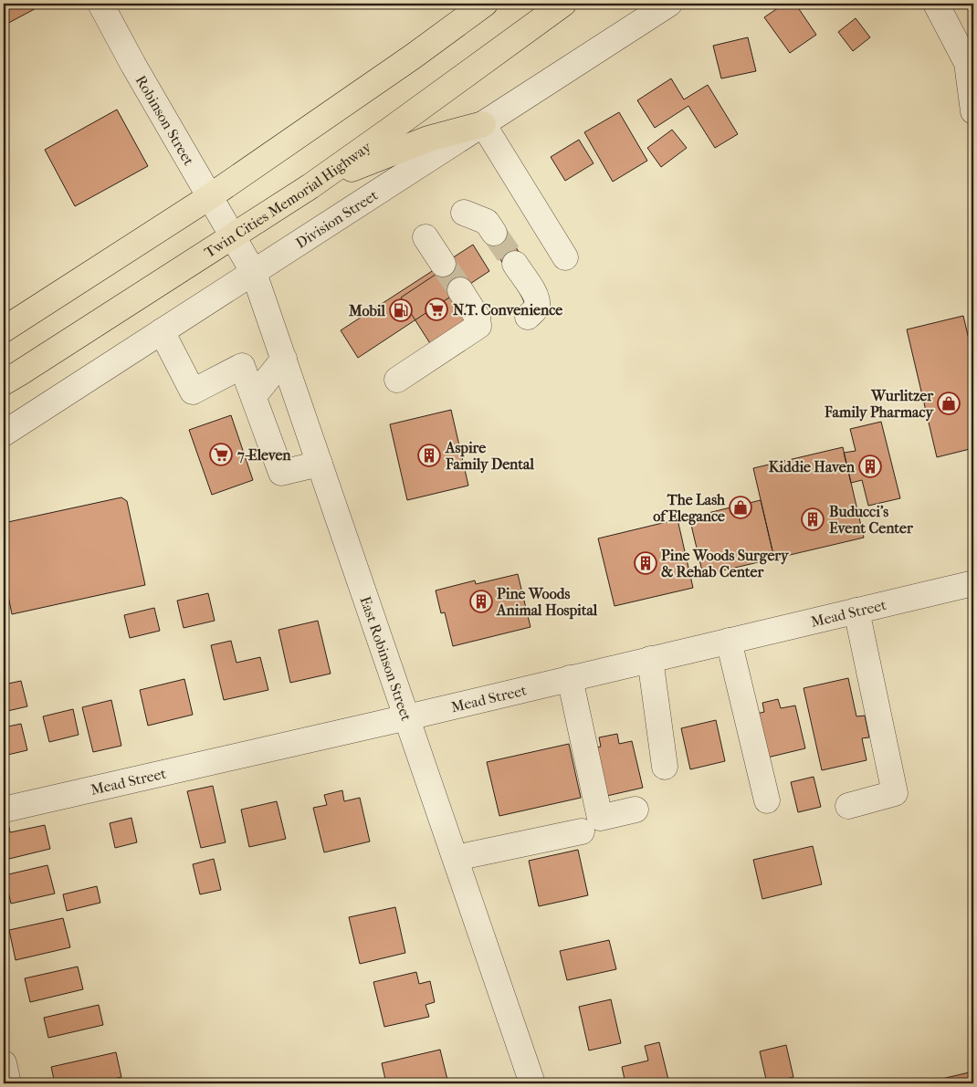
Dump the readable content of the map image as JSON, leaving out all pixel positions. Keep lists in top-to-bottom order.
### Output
{
  "streets": {
    "main road": ["Twin Cities Memorial Highway"],
    "street": [
      "Robinson Street",
      "Division Street",
      "Mead Street",
      "East Robinson Street"
    ]
  },
  "crossings": [
    ["Robinson Street", "Twin Cities Memorial Highway"],
    ["Robinson Street", "East Robinson Street"],
    ["Twin Cities Memorial Highway", "East Robinson Street"],
    ["Division Street", "East Robinson Street"],
    ["Mead Street", "East Robinson Street"]
  ],
  "places": {
    "supermarket": ["N.T. Convenience", "7-Eleven"],
    "fuel station": ["Mobil"],
    "shop": ["Wurlitzer Family Pharmacy", "The Lash of Elegance"],
    "building": [
      "Aspire Family Dental",
      "Kiddie Haven",
      "Buducci's Event Center",
      "Pine Woods Surgery & Rehab Center",
      "Pine Woods Animal Hospital"
    ]
  }
}
